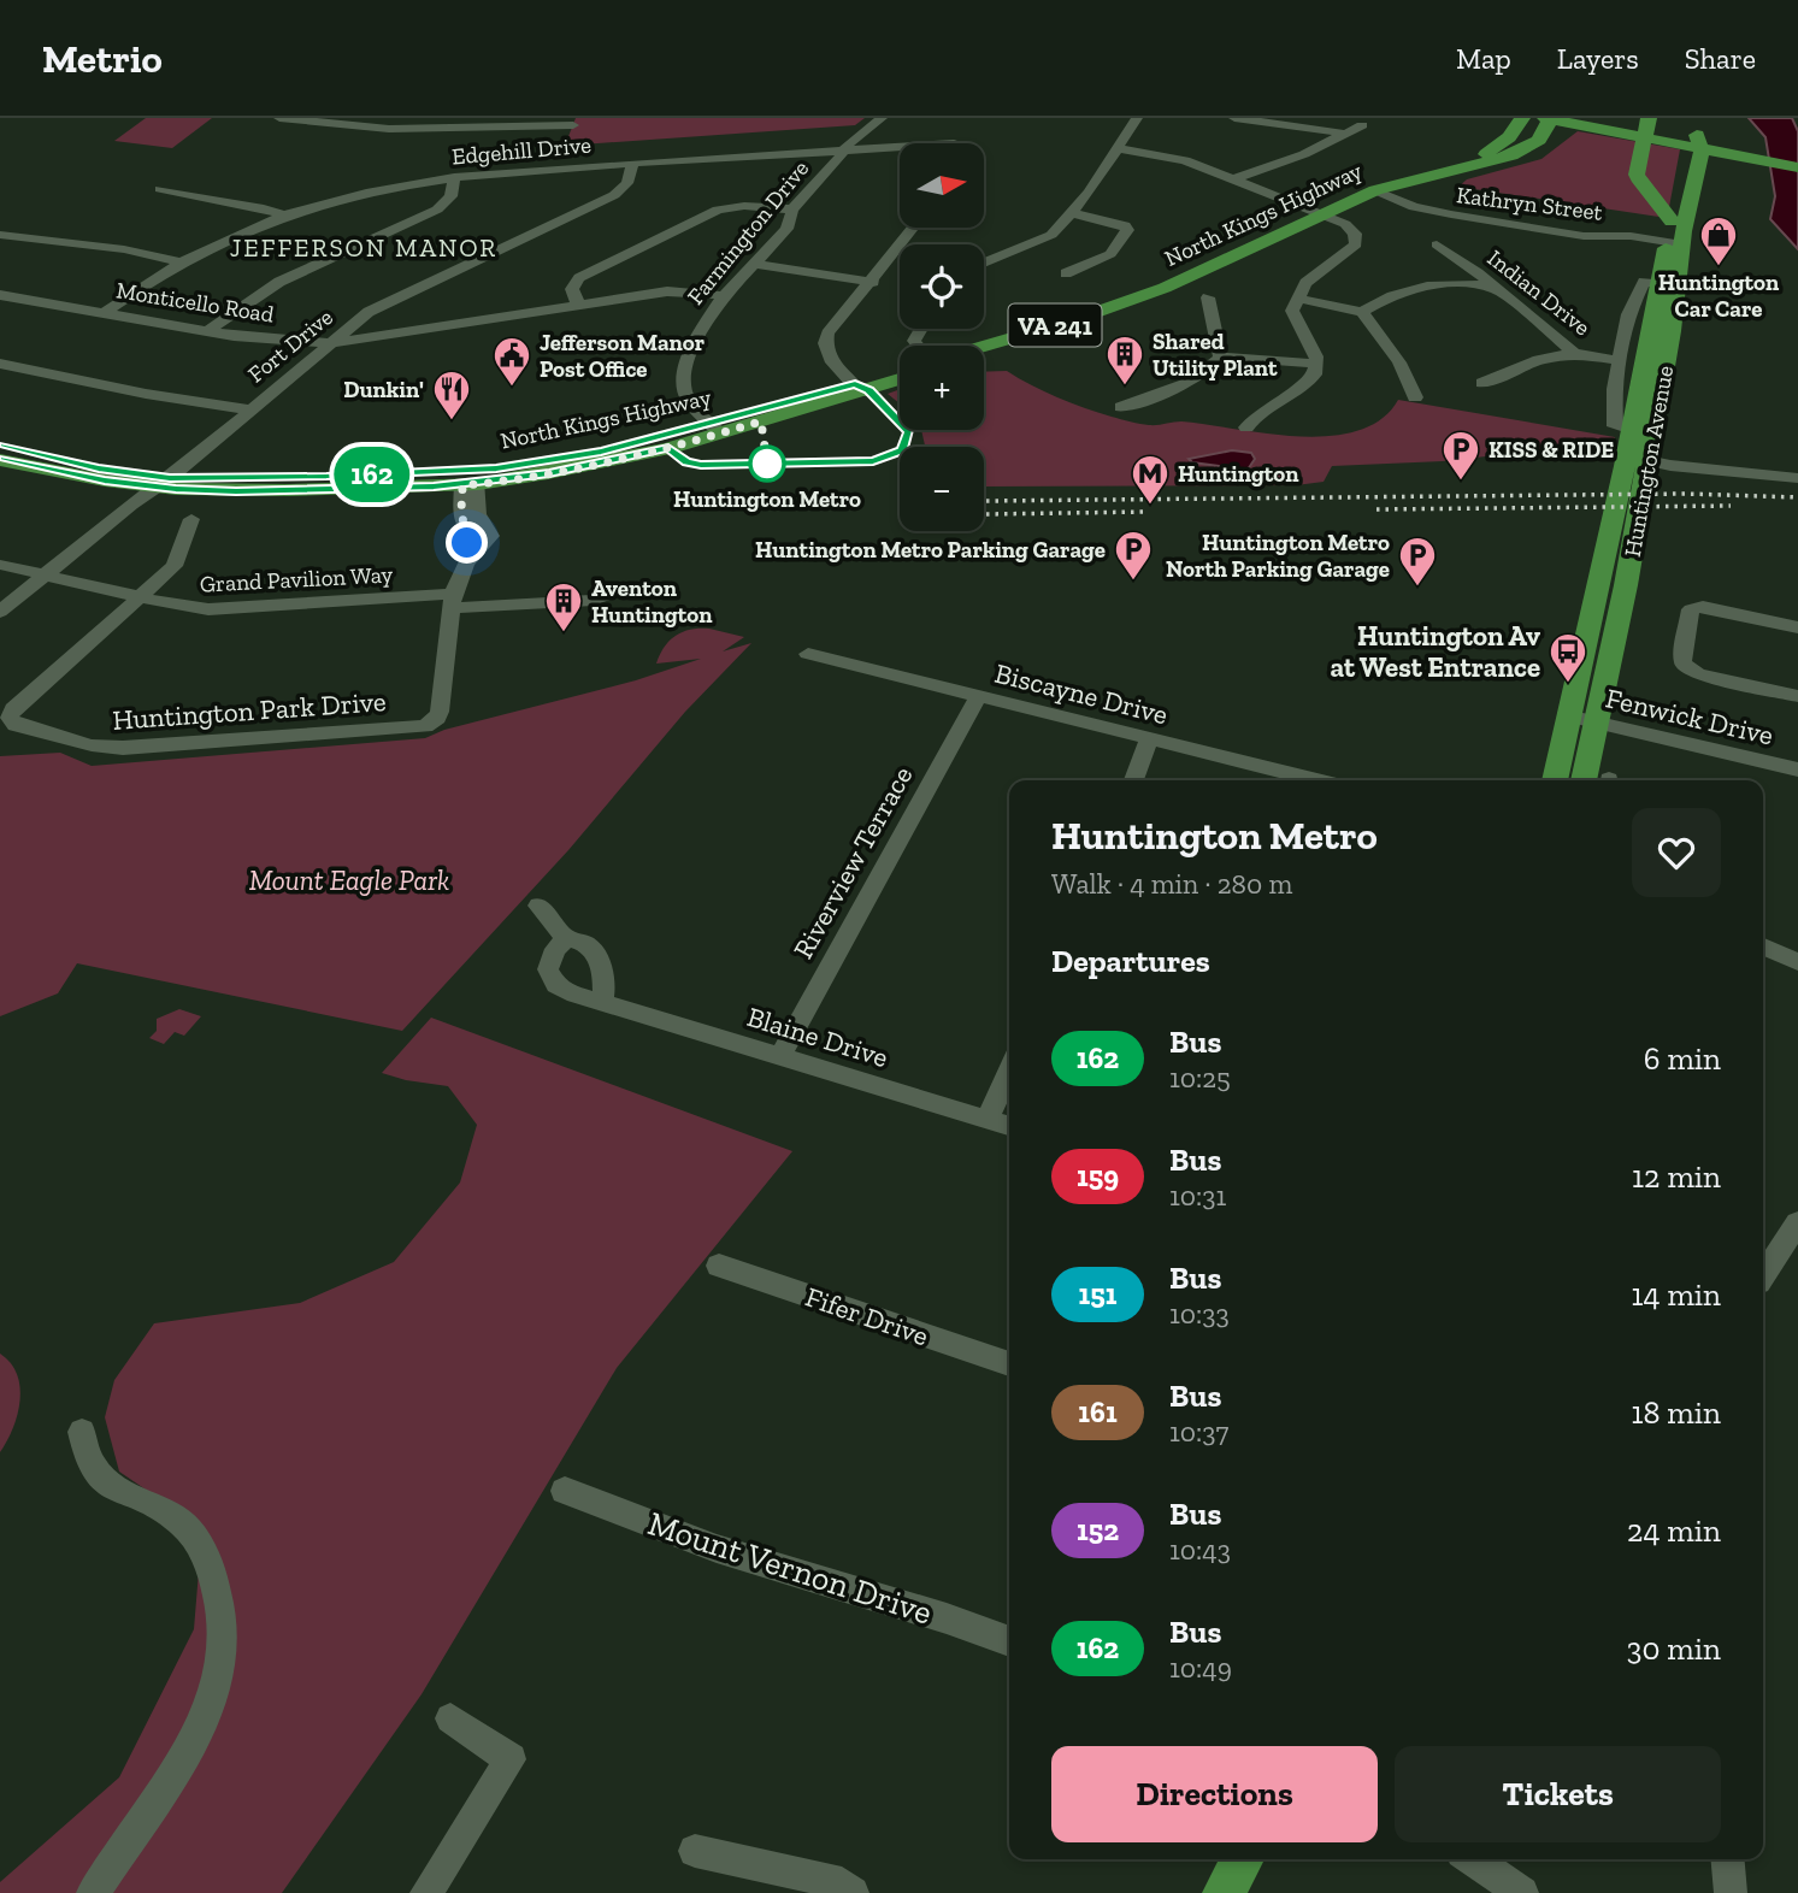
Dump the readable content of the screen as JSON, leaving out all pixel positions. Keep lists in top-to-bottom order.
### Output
{
  "streets": {
    "main road": ["North Kings Highway", "VA 241", "Huntington Avenue"],
    "street": [
      "Edgehill Drive",
      "Kathryn Street",
      "Farmington Drive",
      "Indian Drive",
      "Monticello Road",
      "Fort Drive",
      "Grand Pavilion Way",
      "Biscayne Drive",
      "Huntington Park Drive",
      "Fenwick Drive",
      "Riverview Terrace",
      "Blaine Drive",
      "Fifer Drive",
      "Mount Vernon Drive"
    ]
  },
  "crossings": [
    ["Edgehill Drive", "Farmington Drive"],
    ["Edgehill Drive", "Monticello Road"],
    ["Edgehill Drive", "Fort Drive"],
    ["Kathryn Street", "North Kings Highway"],
    ["Kathryn Street", "Huntington Avenue"],
    ["North Kings Highway", "Farmington Drive"],
    ["North Kings Highway", "VA 241"],
    ["North Kings Highway", "Fort Drive"],
    ["North Kings Highway", "Huntington Park Drive"],
    ["Farmington Drive", "Monticello Road"],
    ["Indian Drive", "Huntington Avenue"],
    ["Monticello Road", "Fort Drive"],
    ["Fort Drive", "Grand Pavilion Way"],
    ["Huntington Avenue", "Fenwick Drive"],
    ["Grand Pavilion Way", "Huntington Park Drive"],
    ["Biscayne Drive", "Riverview Terrace"],
    ["Riverview Terrace", "Blaine Drive"]
  ],
  "districts": ["JEFFERSON MANOR"],
  "parks": ["Mount Eagle Park"],
  "places": {
    "shop": ["Huntington Car Care"],
    "building": ["Shared Utility Plant", "Aventon Huntington"],
    "public building": ["Jefferson Manor Post Office"],
    "restaurant": ["Dunkin'"],
    "other": ["Huntington Metro"],
    "parking": ["KISS & RIDE", "Huntington Metro Parking Garage", "Huntington Metro North Parking Garage"],
    "metro station": ["Huntington"],
    "bus stop": ["Huntington Av at West Entrance"]
  },
  "lines": ["bus line 162"],
  "north": "right",
  "page": {
    "header": "Metrio",
    "nav": ["Map", "Layers", "Share"],
    "on_map": "162",
    "map_buttons": ["+", "−"],
    "heading": [
      ["Huntington Metro", "Walk · 4 min · 280 m"],
      "Departures"
    ],
    "list": [
      {
        "mark": "162",
        "name": "Bus",
        "note": "10:25",
        "value": "6 min"
      },
      {
        "mark": "159",
        "name": "Bus",
        "note": "10:31",
        "value": "12 min"
      },
      {
        "mark": "151",
        "name": "Bus",
        "note": "10:33",
        "value": "14 min"
      },
      {
        "mark": "161",
        "name": "Bus",
        "note": "10:37",
        "value": "18 min"
      },
      {
        "mark": "152",
        "name": "Bus",
        "note": "10:43",
        "value": "24 min"
      },
      {
        "mark": "162",
        "name": "Bus",
        "note": "10:49",
        "value": "30 min"
      }
    ],
    "buttons": ["Directions", "Tickets"]
  }
}
